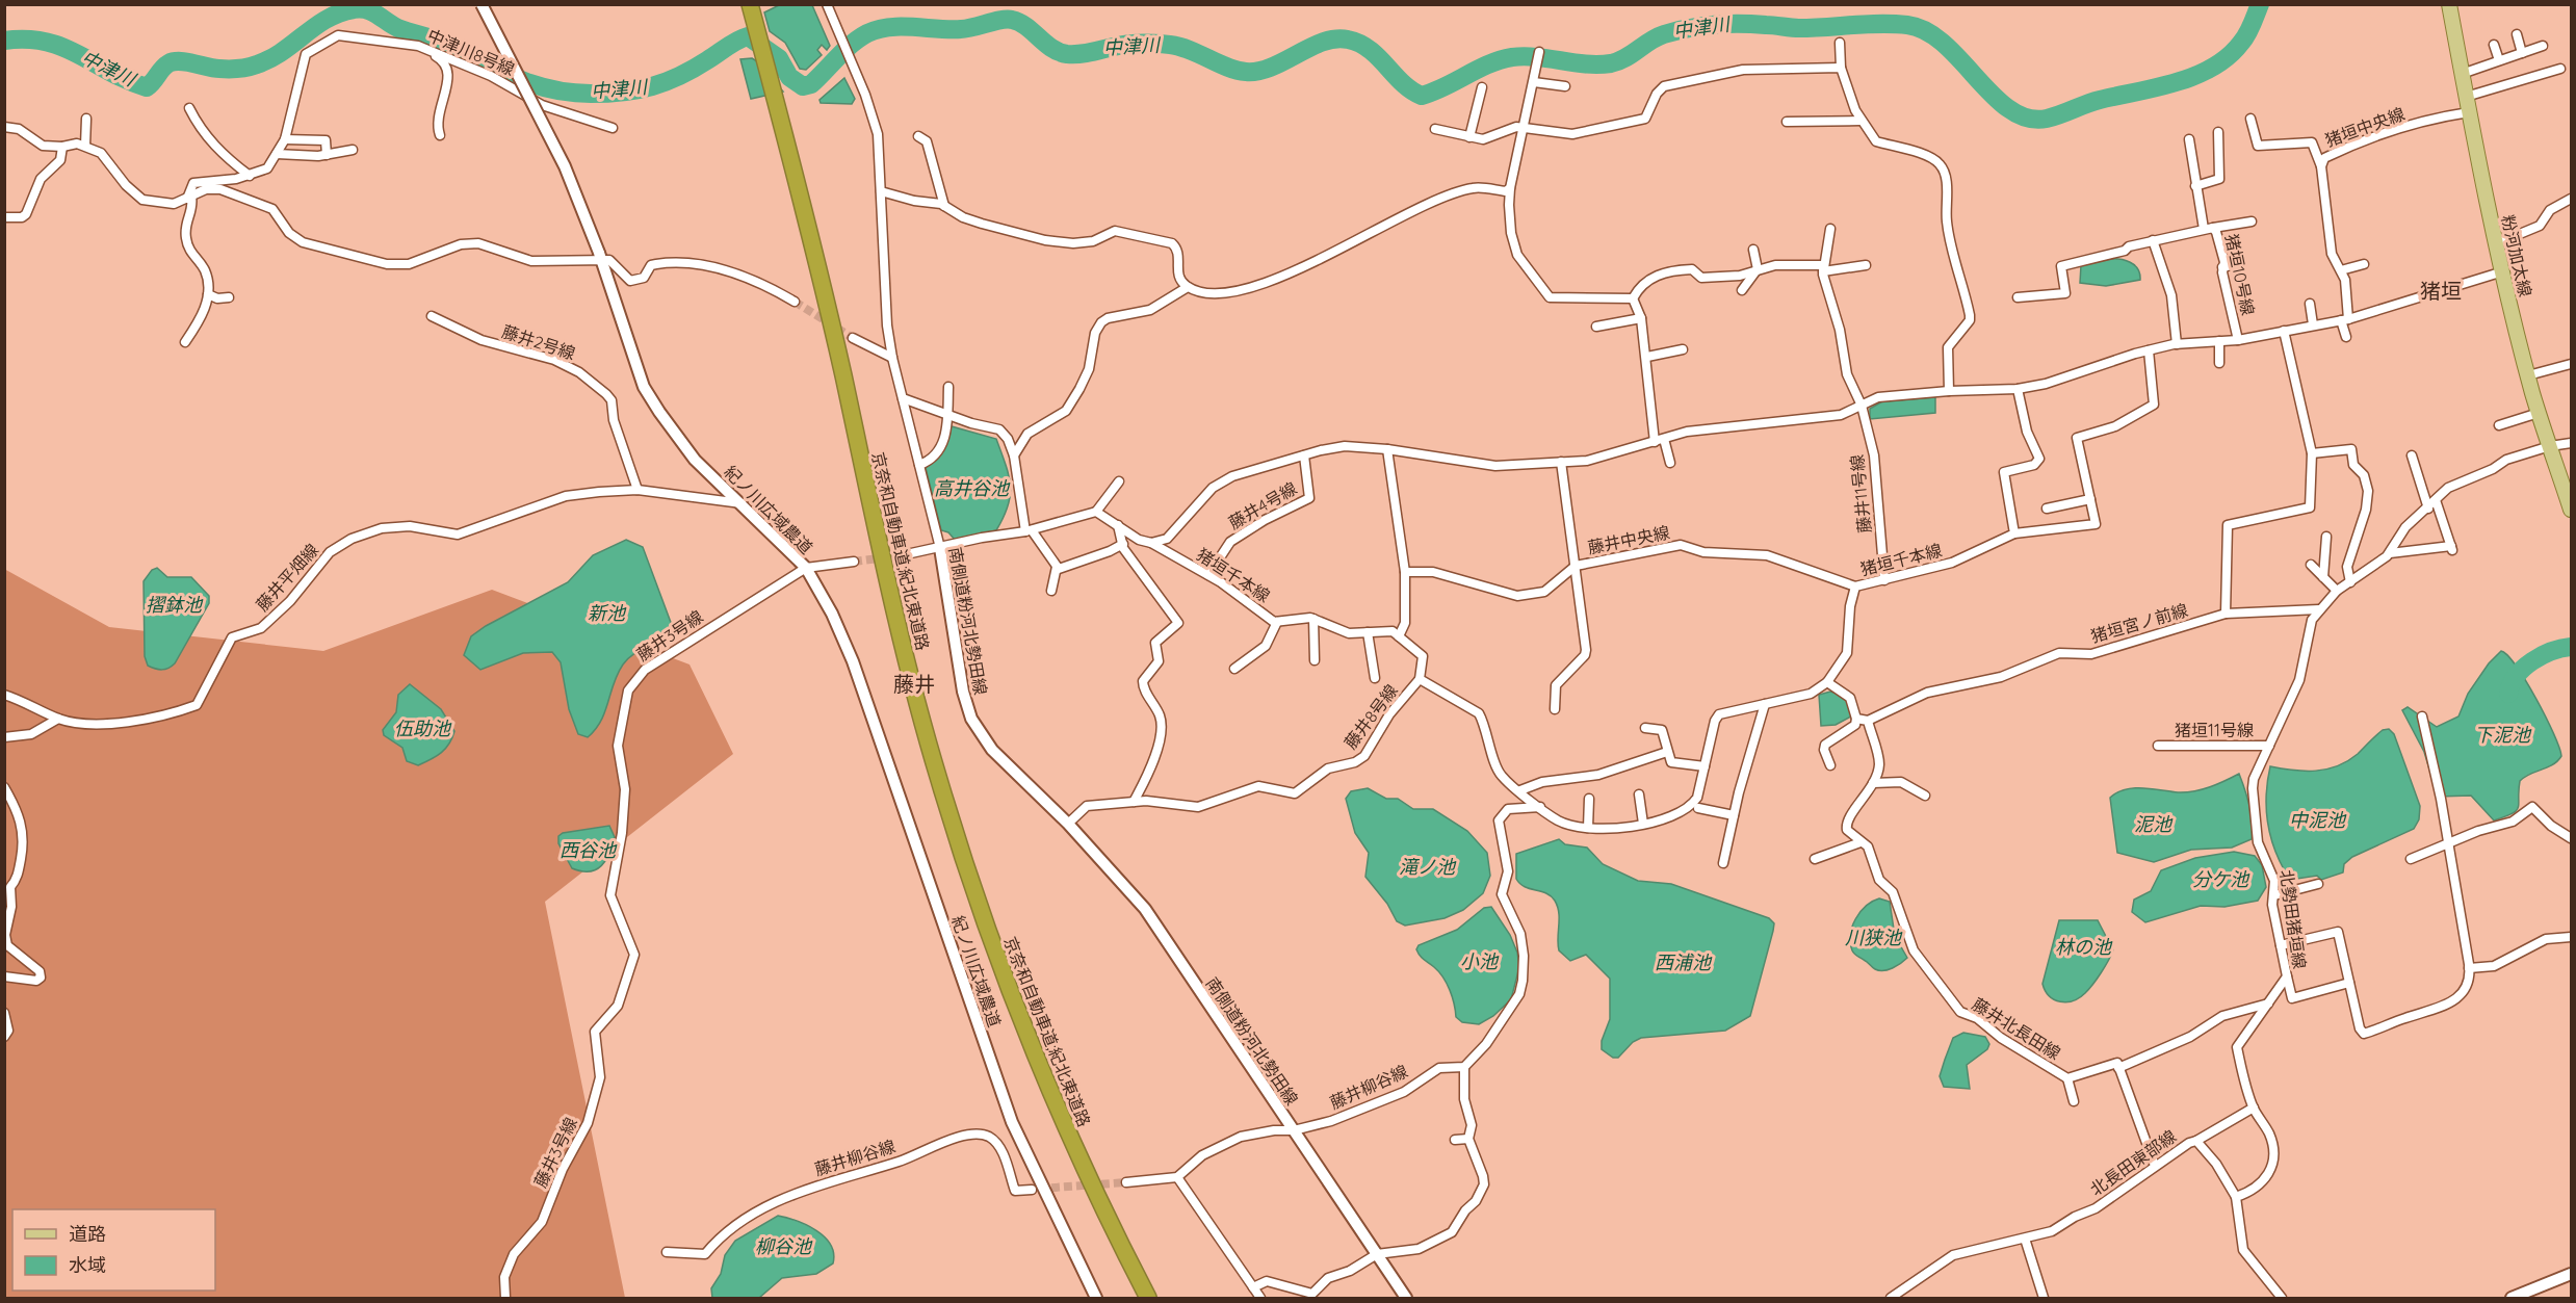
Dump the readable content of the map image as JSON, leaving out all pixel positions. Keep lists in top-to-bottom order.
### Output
{
  "streets": {
    "highway": ["京奈和自動車道;紀北東道路"],
    "main road": ["粉河加太線"],
    "street": [
      "中津川8号線",
      "猪垣中央線",
      "猪垣10号線",
      "藤井2号線",
      "藤井11号線",
      "藤井4号線",
      "紀ノ川広域農道",
      "藤井中央線",
      "猪垣千本線",
      "藤井平畑線",
      "南側道粉河北勢田線",
      "猪垣宮ノ前線",
      "藤井3号線",
      "藤井8号線",
      "猪垣11号線",
      "北勢田猪垣線",
      "藤井北長田線",
      "藤井柳谷線",
      "北長田東部線"
    ]
  },
  "crossings": [
    ["猪垣中央線", "粉河加太線"],
    ["粉河加太線", "北勢田猪垣線"],
    ["藤井2号線", "藤井平畑線"],
    ["藤井11号線", "猪垣千本線"],
    ["藤井4号線", "猪垣千本線"],
    ["紀ノ川広域農道", "藤井平畑線"],
    ["紀ノ川広域農道", "藤井3号線"],
    ["藤井中央線", "猪垣千本線"],
    ["猪垣千本線", "藤井8号線"],
    ["南側道粉河北勢田線", "藤井8号線"],
    ["南側道粉河北勢田線", "藤井柳谷線"],
    ["猪垣宮ノ前線", "北勢田猪垣線"],
    ["猪垣宮ノ前線", "藤井北長田線"],
    ["猪垣11号線", "北勢田猪垣線"],
    ["北勢田猪垣線", "藤井北長田線"],
    ["北勢田猪垣線", "北長田東部線"]
  ],
  "districts": ["猪垣", "藤井"],
  "water": [
    "中津川",
    "高井谷池",
    "摺鉢池",
    "新池",
    "伍助池",
    "下泥池",
    "中泥池",
    "泥池",
    "西谷池",
    "滝ノ池",
    "分ケ池",
    "川狭池",
    "林の池",
    "小池",
    "西浦池",
    "柳谷池"
  ],
  "legend": ["道路", "水域"]
}
